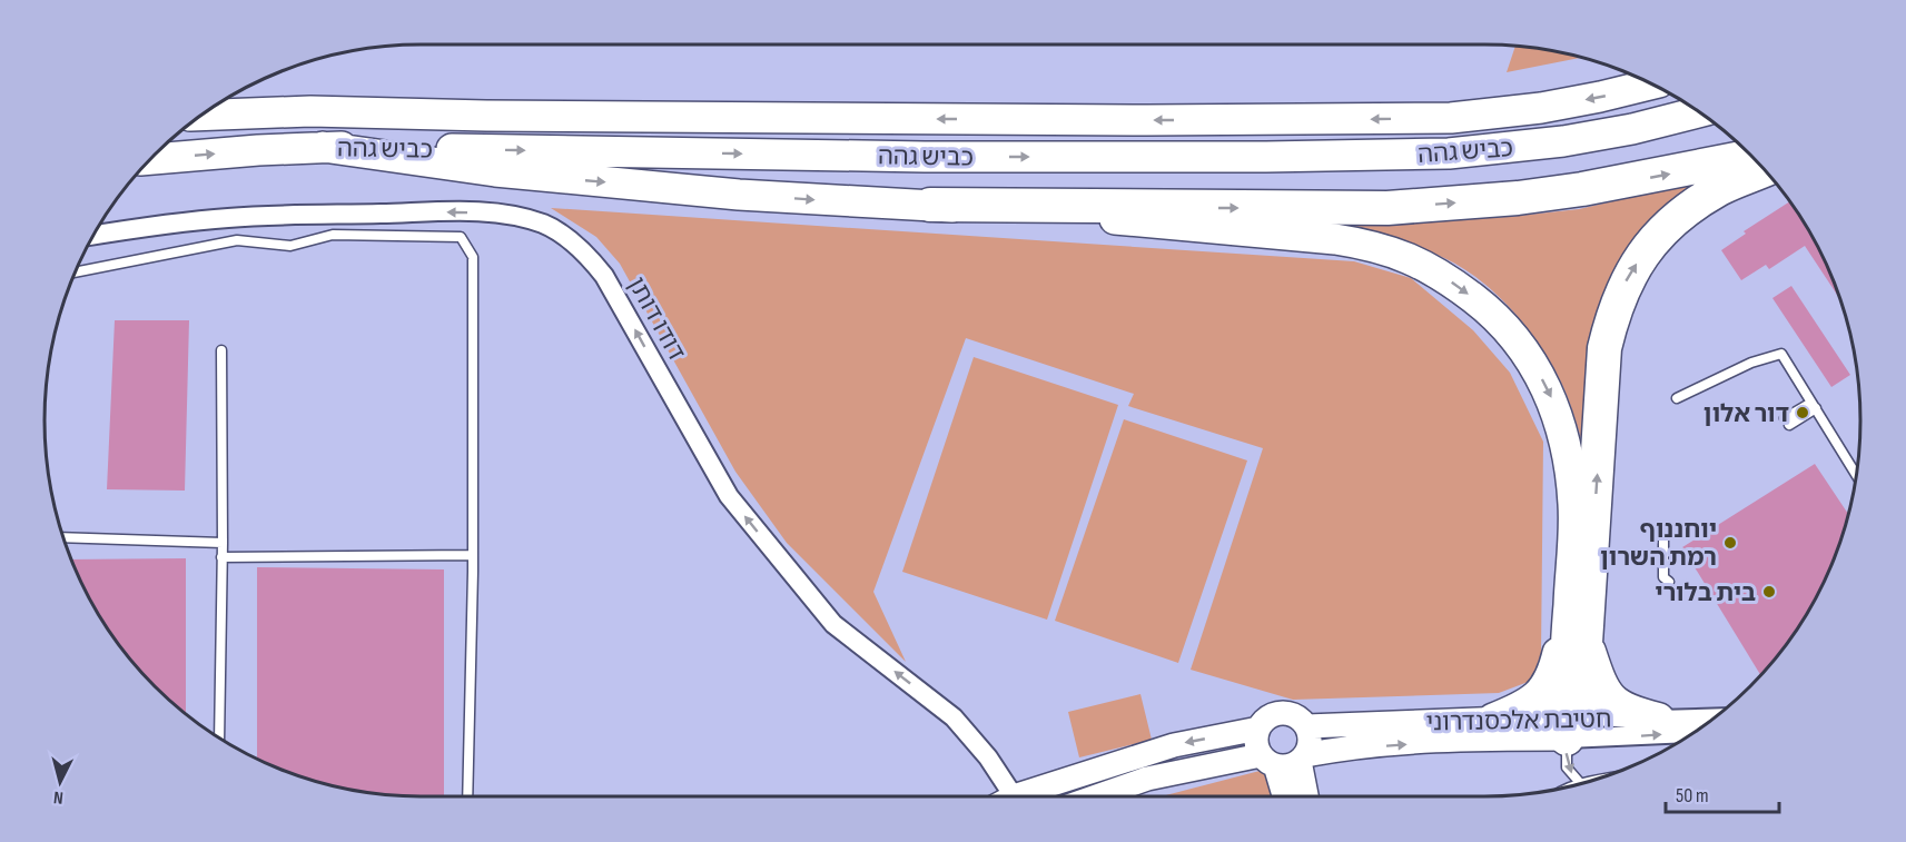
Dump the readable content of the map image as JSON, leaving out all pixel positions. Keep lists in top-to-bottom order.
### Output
{
  "streets": {
    "highway": ["כביש גהה"],
    "street": ["דודו דותן", "חטיבת אלכסנדרוני"]
  },
  "one_way": ["דודו דותן"],
  "places": ["דור אלון", "יוחננוף רמת השרון", "בית בלורי"],
  "scale_bar": "50 m",
  "north": "bottom"
}
